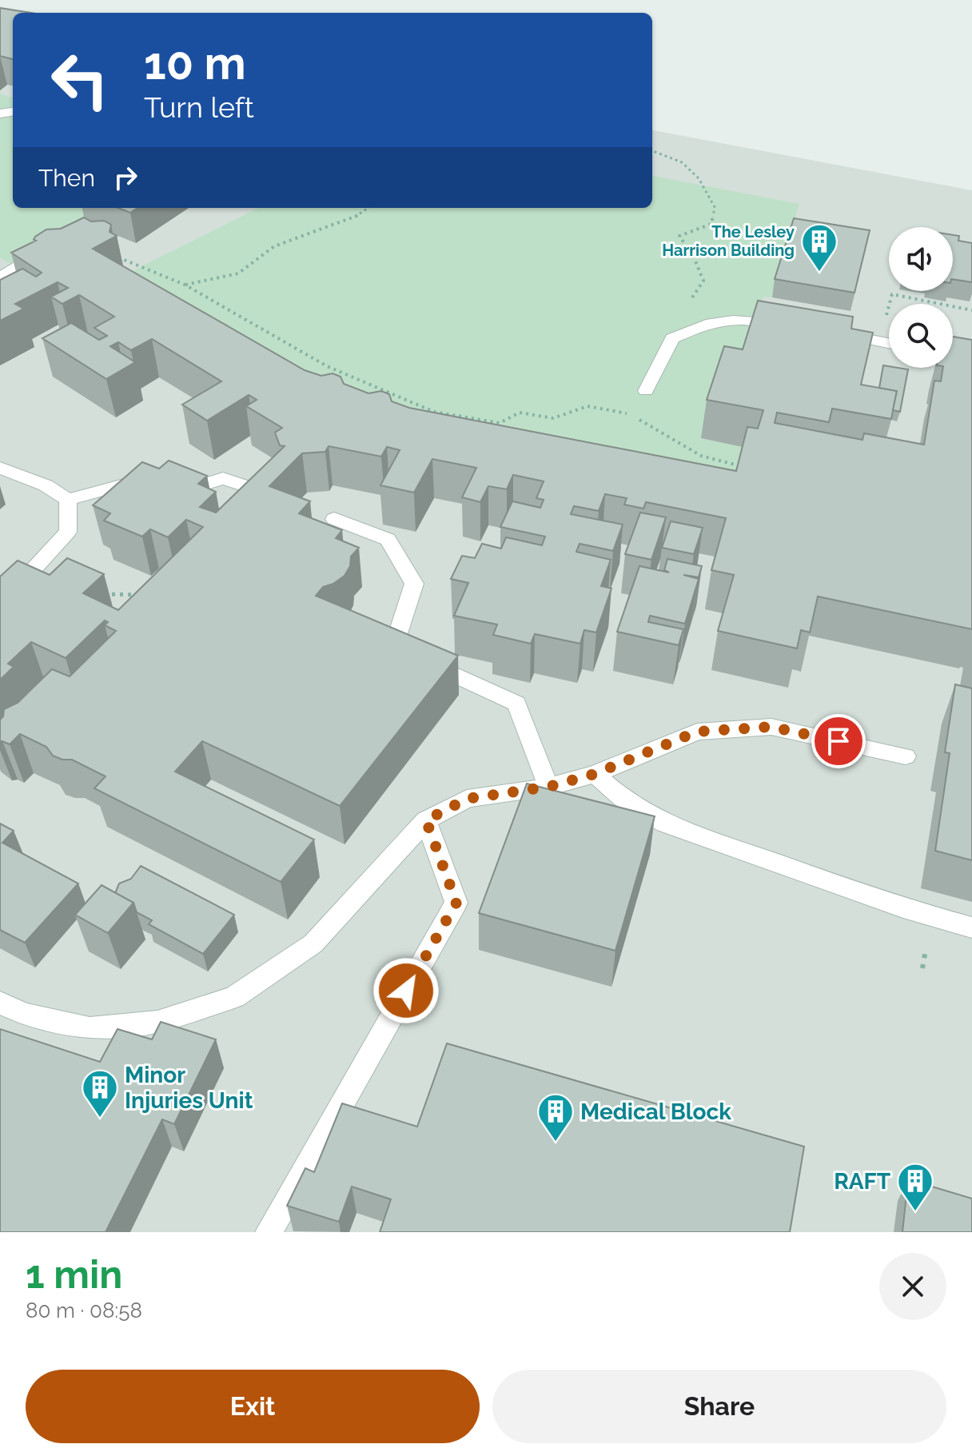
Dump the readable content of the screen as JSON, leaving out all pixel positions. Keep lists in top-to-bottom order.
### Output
{
  "places": {
    "building": [
      "The Lesley Harrison Building",
      "Minor Injuries Unit",
      "Medical Block",
      "RAFT"
    ]
  },
  "page": {
    "turn": ["10 m", "Turn left"],
    "then": "Then",
    "heading": ["1 min", "80 m · 08:58"],
    "buttons": ["Exit", "Share"]
  }
}
